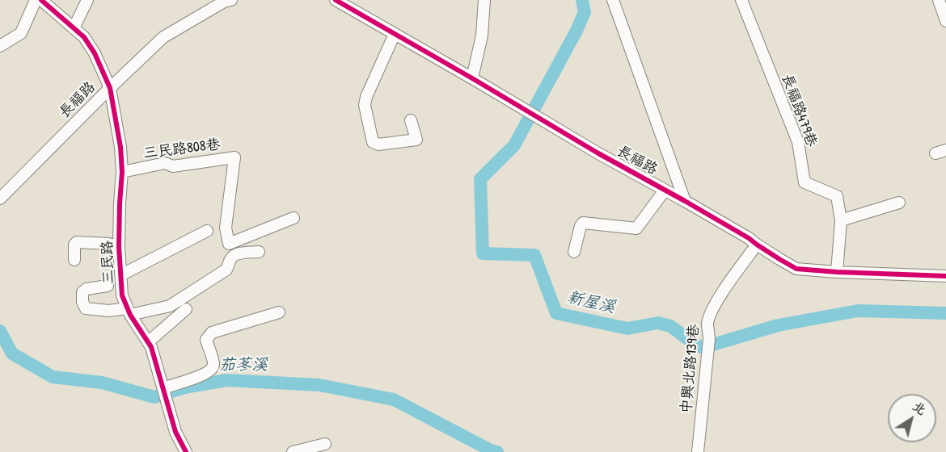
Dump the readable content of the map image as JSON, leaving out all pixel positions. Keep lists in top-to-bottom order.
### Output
{
  "streets": {
    "street": [
      "長福路",
      "長福路479巷",
      "三民路808巷",
      "三民路",
      "中興北路139巷"
    ]
  },
  "crossings": [
    ["長福路", "長福路479巷"],
    ["長福路", "三民路"],
    ["長福路", "中興北路139巷"],
    ["三民路808巷", "三民路"]
  ],
  "water": ["新屋溪", "茄苳溪"],
  "north": "top right"
}
